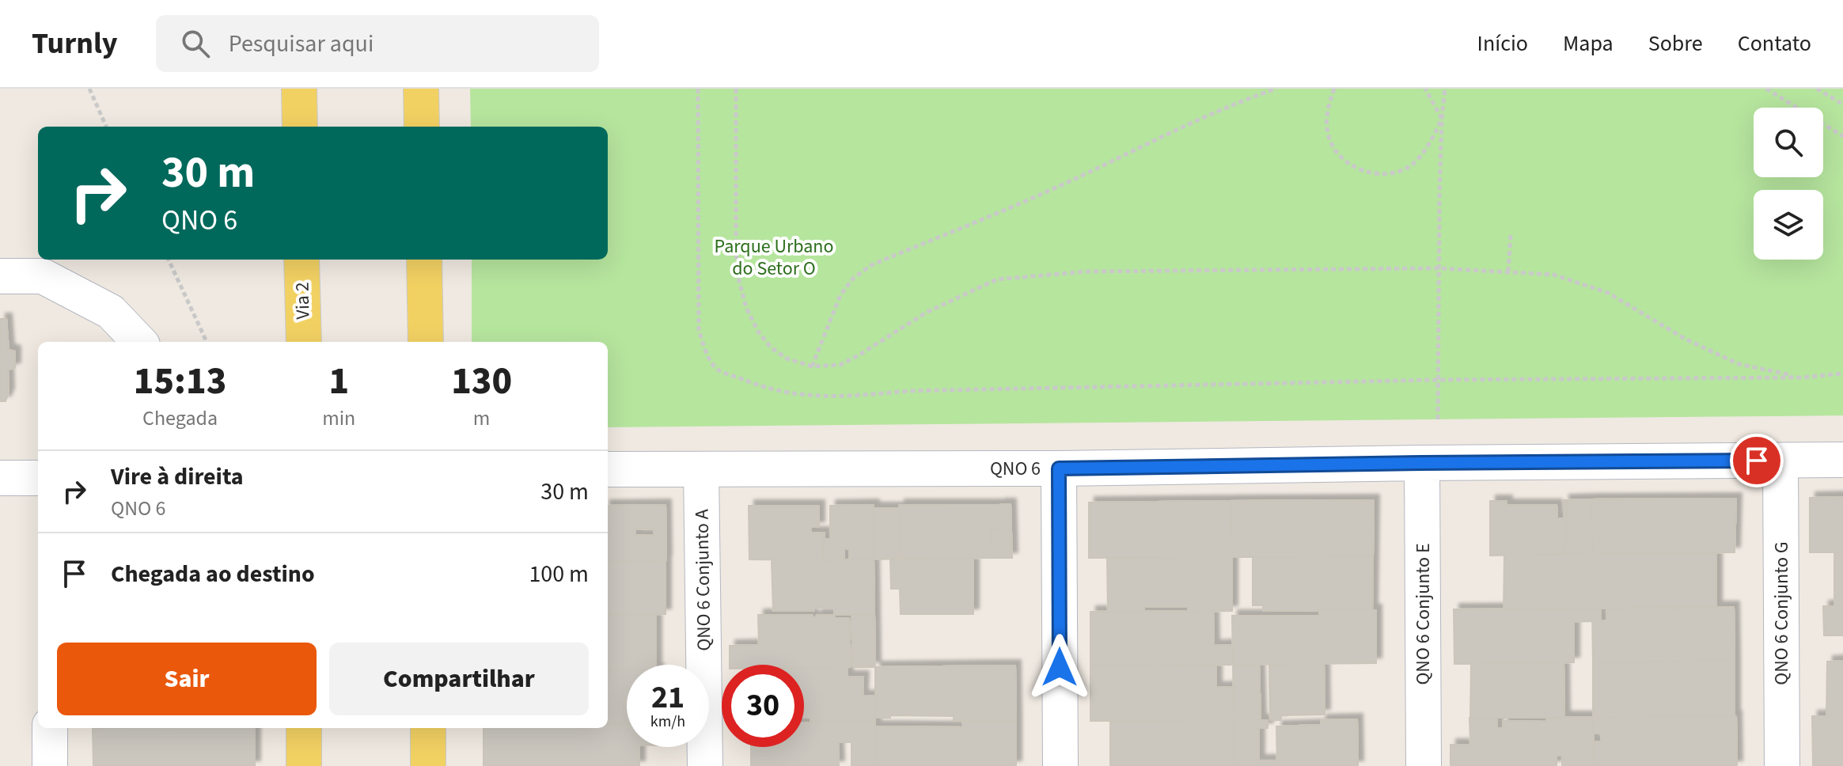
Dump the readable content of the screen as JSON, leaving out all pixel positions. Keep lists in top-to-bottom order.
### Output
{
  "streets": {
    "main road": ["Via 2"],
    "street": [
      "QNO 6",
      "QNO 6 Conjunto A",
      "QNO 6 Conjunto G",
      "QNO 6 Conjunto E"
    ]
  },
  "crossings": [
    ["QNO 6", "QNO 6 Conjunto A"],
    ["QNO 6", "QNO 6 Conjunto G"],
    ["QNO 6", "QNO 6 Conjunto E"]
  ],
  "parks": ["Parque Urbano do Setor O"],
  "page": {
    "header": "Turnly",
    "search": "Pesquisar aqui",
    "nav": [
      "Início",
      "Mapa",
      "Sobre",
      "Contato"
    ],
    "turn": ["30 m", "QNO 6"],
    "eta": [
      "15:13",
      "Chegada",
      "1",
      "min",
      "130",
      "m"
    ],
    "list": [
      {
        "name": "Vire à direita",
        "note": "QNO 6",
        "value": "30 m"
      },
      {
        "name": "Chegada ao destino",
        "value": "100 m"
      }
    ],
    "buttons": ["Sair", "Compartilhar"],
    "speed": "21 km/h",
    "limit": "30"
  }
}
